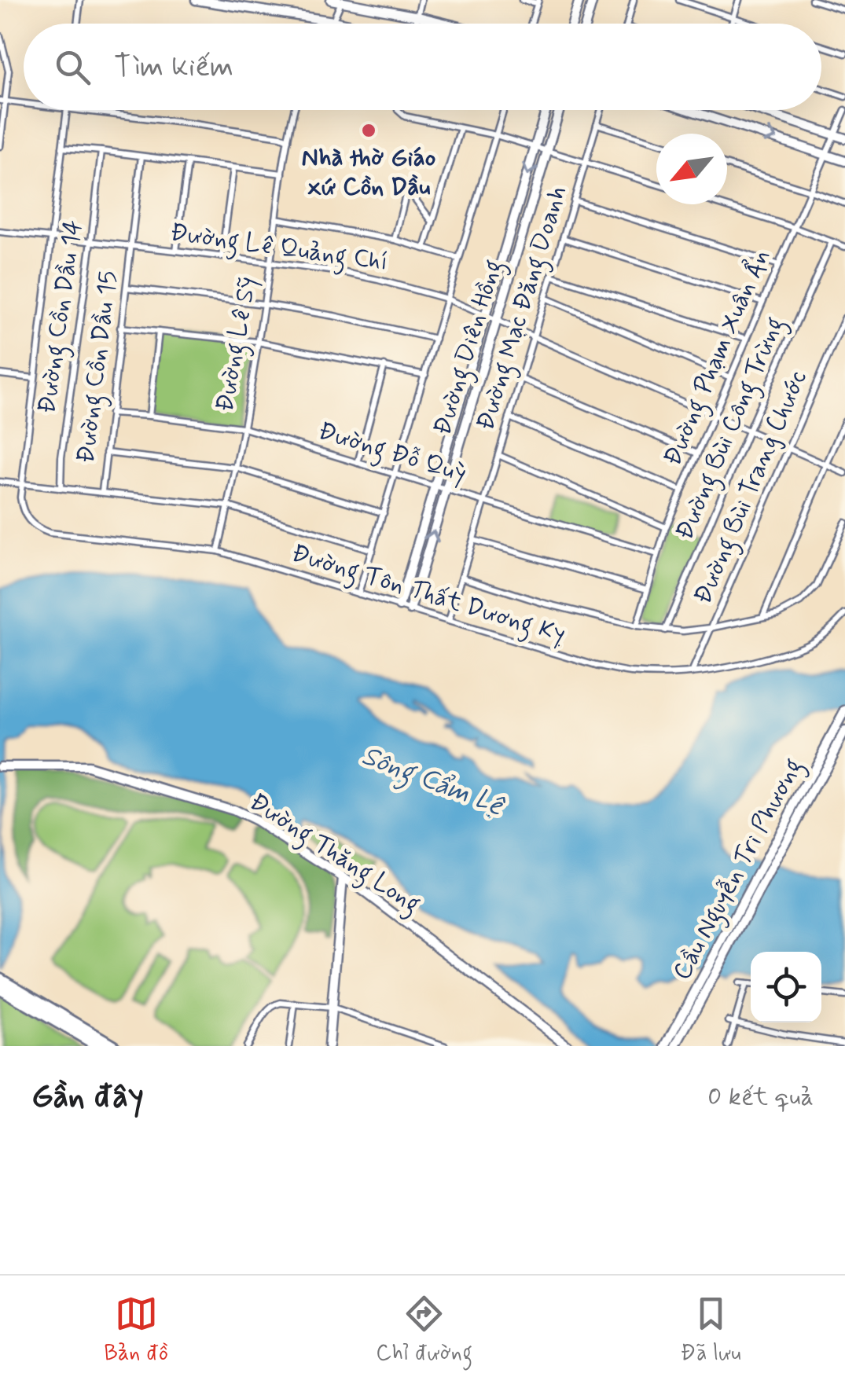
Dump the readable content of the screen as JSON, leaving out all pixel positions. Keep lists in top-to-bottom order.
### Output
{
  "streets": {
    "street": [
      "Đường Lê Quảng Chí",
      "Đường Mạc Đăng Doanh",
      "Đường Cồn Dầu 14",
      "Đường Lê Sỹ",
      "Đường Diên Hồng",
      "Đường Phạm Xuân Ẩn",
      "Đường Cồn Dầu 15",
      "Đường Bùi Công Trừng",
      "Đường Đỗ Quỳ",
      "Đường Bùi Trang Chước",
      "Đường Tôn Thất Dương Kỵ",
      "Đường Thăng Long",
      "Cầu Nguyễn Tri Phương"
    ]
  },
  "crossings": [
    ["Đường Lê Quảng Chí", "Đường Mạc Đăng Doanh"],
    ["Đường Lê Quảng Chí", "Đường Cồn Dầu 14"],
    ["Đường Lê Quảng Chí", "Đường Lê Sỹ"],
    ["Đường Lê Quảng Chí", "Đường Diên Hồng"],
    ["Đường Lê Quảng Chí", "Đường Phạm Xuân Ẩn"],
    ["Đường Lê Quảng Chí", "Đường Cồn Dầu 15"],
    ["Đường Lê Quảng Chí", "Đường Bùi Công Trừng"],
    ["Đường Lê Quảng Chí", "Đường Bùi Trang Chước"],
    ["Đường Lê Quảng Chí", "Đường Tôn Thất Dương Kỵ"],
    ["Đường Mạc Đăng Doanh", "Đường Đỗ Quỳ"],
    ["Đường Mạc Đăng Doanh", "Đường Tôn Thất Dương Kỵ"],
    ["Đường Lê Sỹ", "Đường Đỗ Quỳ"],
    ["Đường Lê Sỹ", "Đường Tôn Thất Dương Kỵ"],
    ["Đường Diên Hồng", "Đường Đỗ Quỳ"],
    ["Đường Diên Hồng", "Đường Tôn Thất Dương Kỵ"],
    ["Đường Phạm Xuân Ẩn", "Đường Đỗ Quỳ"],
    ["Đường Cồn Dầu 15", "Đường Đỗ Quỳ"],
    ["Đường Bùi Trang Chước", "Đường Tôn Thất Dương Kỵ"]
  ],
  "water": ["Sông Cẩm Lệ"],
  "places": ["Nhà thờ Giáo xứ Cồn Dầu"],
  "north": "bottom left",
  "page": {
    "search": "Tìm kiếm",
    "heading": ["Gần đây", "0 kết quả"],
    "nav": ["Bản đồ", "Chỉ đường", "Đã lưu"]
  }
}
